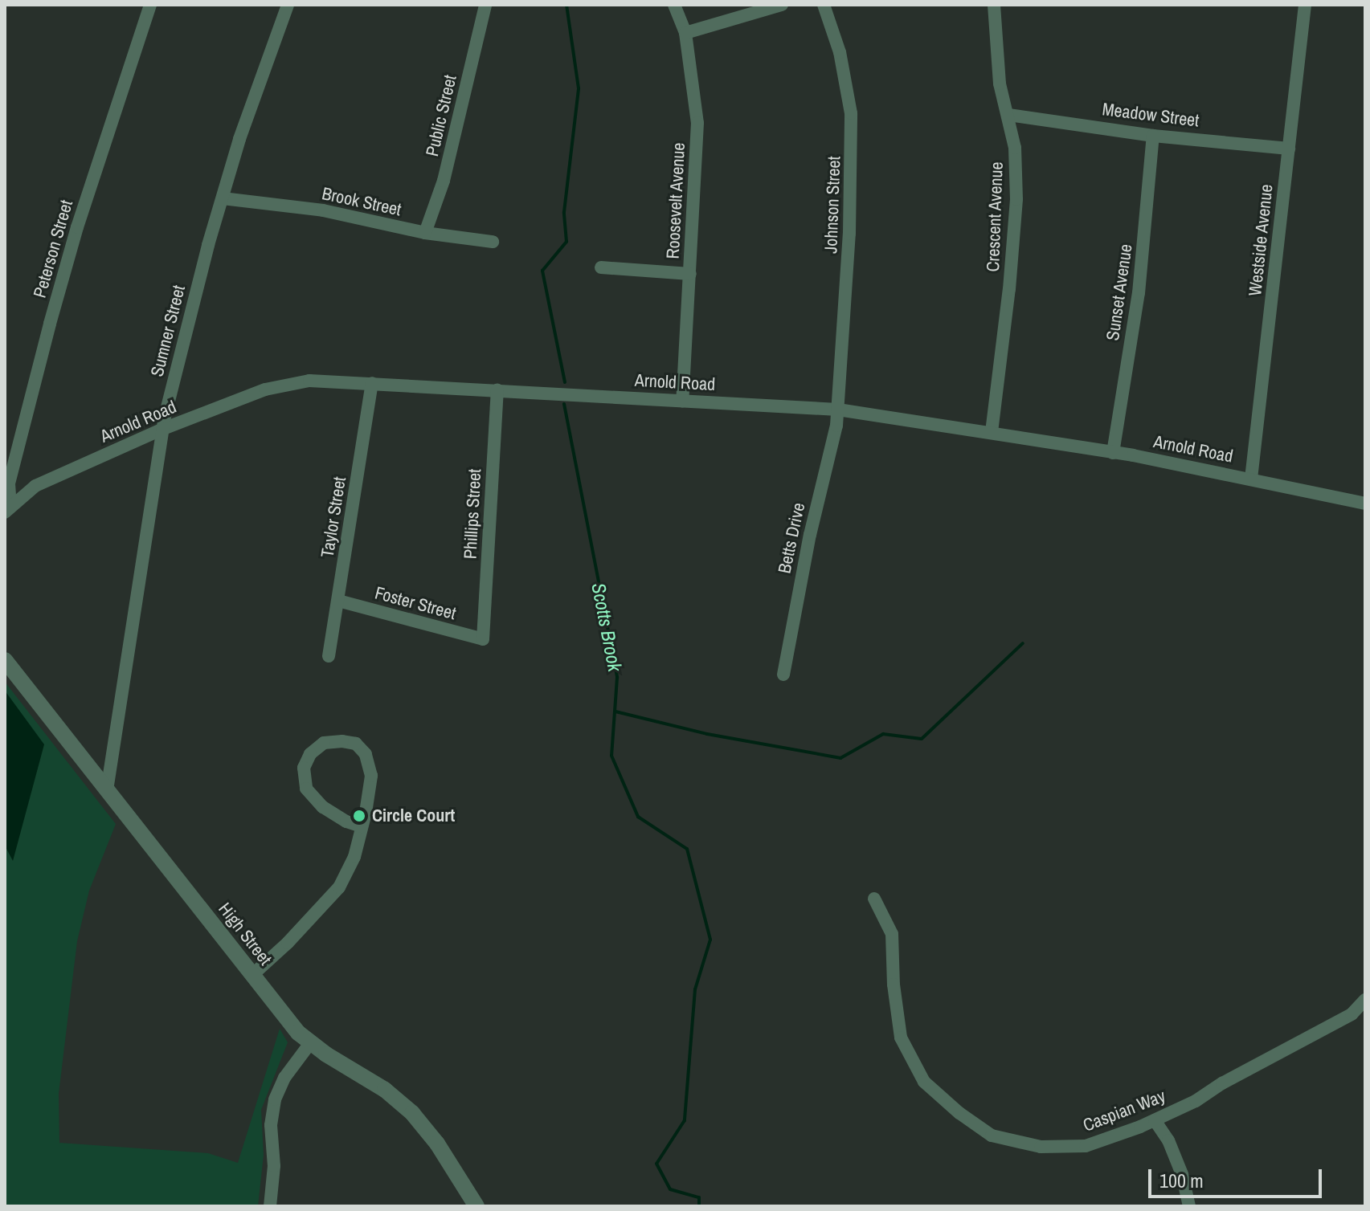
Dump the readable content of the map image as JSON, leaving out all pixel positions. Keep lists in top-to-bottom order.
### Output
{
  "streets": {
    "street": [
      "Meadow Street",
      "Public Street",
      "Roosevelt Avenue",
      "Brook Street",
      "Johnson Street",
      "Crescent Avenue",
      "Westside Avenue",
      "Peterson Street",
      "Sunset Avenue",
      "Sumner Street",
      "Arnold Road",
      "Phillips Street",
      "Taylor Street",
      "Betts Drive",
      "Foster Street",
      "High Street",
      "Caspian Way"
    ]
  },
  "crossings": [
    ["Meadow Street", "Crescent Avenue"],
    ["Meadow Street", "Westside Avenue"],
    ["Meadow Street", "Sunset Avenue"],
    ["Public Street", "Brook Street"],
    ["Roosevelt Avenue", "Arnold Road"],
    ["Brook Street", "Sumner Street"],
    ["Johnson Street", "Arnold Road"],
    ["Johnson Street", "Betts Drive"],
    ["Crescent Avenue", "Arnold Road"],
    ["Westside Avenue", "Arnold Road"],
    ["Peterson Street", "Arnold Road"],
    ["Sunset Avenue", "Arnold Road"],
    ["Sumner Street", "Arnold Road"],
    ["Sumner Street", "High Street"],
    ["Arnold Road", "Phillips Street"],
    ["Arnold Road", "Taylor Street"],
    ["Arnold Road", "Betts Drive"],
    ["Phillips Street", "Foster Street"],
    ["Taylor Street", "Foster Street"]
  ],
  "water": ["Scotts Brook"],
  "places": ["Circle Court"],
  "scale_bar": "100 m"
}
